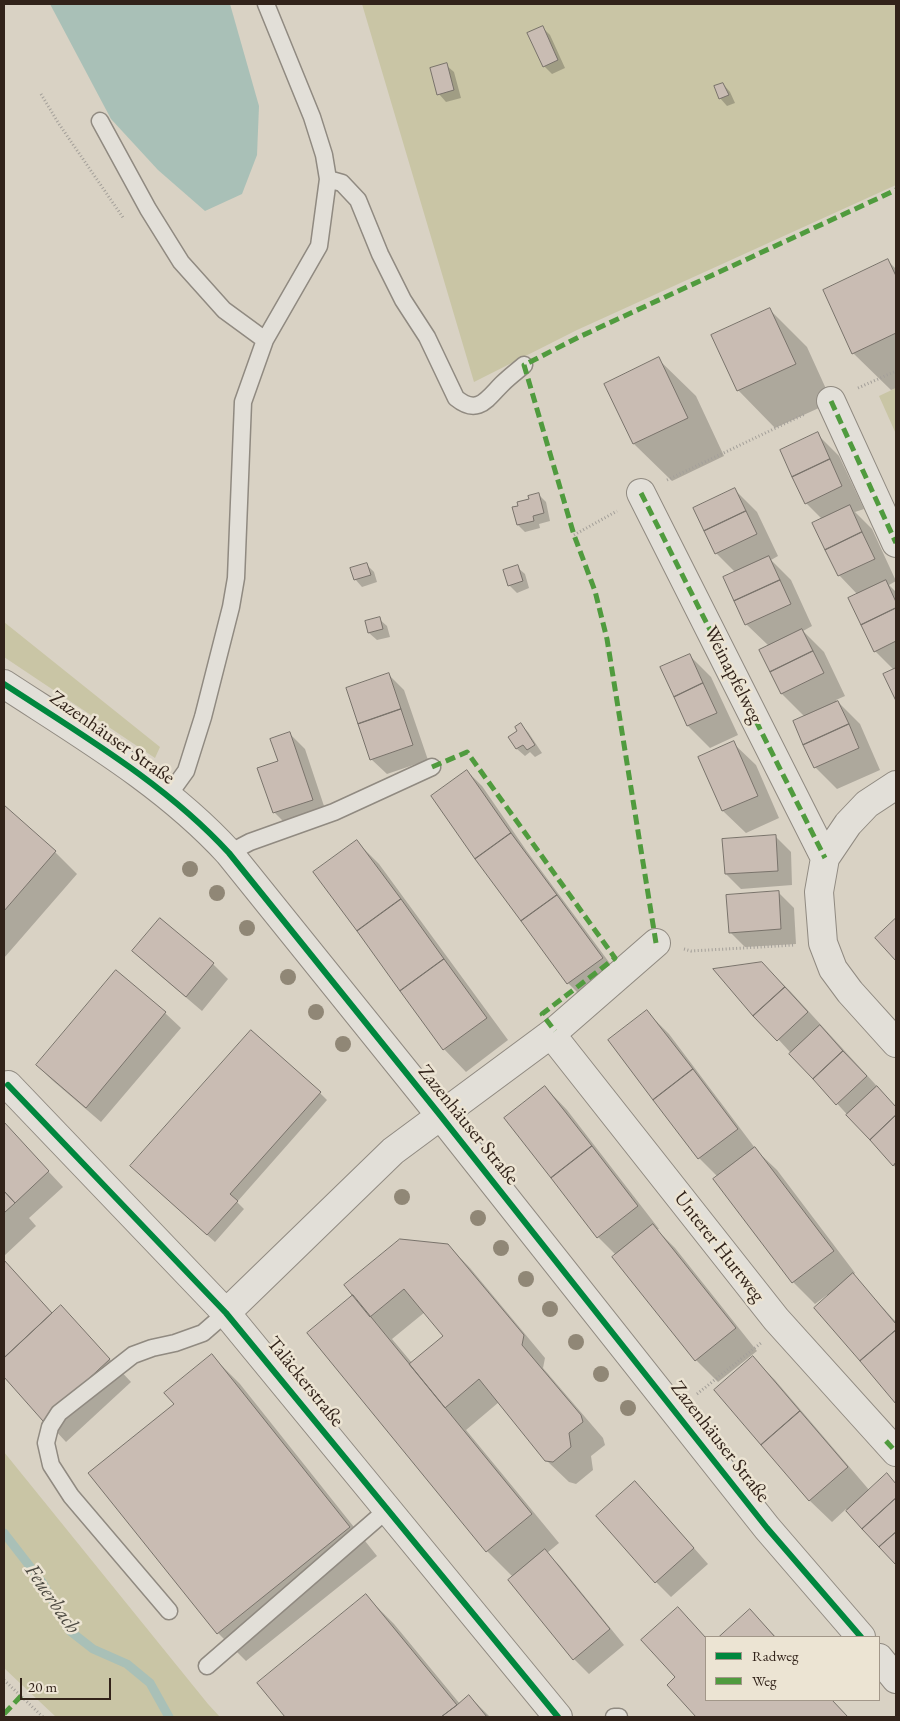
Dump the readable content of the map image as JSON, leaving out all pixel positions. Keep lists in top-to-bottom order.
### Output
{
  "streets": {
    "street": [
      "Weinapfelweg",
      "Zazenhäuser Straße",
      "Unterer Hurtweg",
      "Taläckerstraße"
    ]
  },
  "water": ["Feuerbach"],
  "legend": ["Radweg", "Weg"],
  "scale_bar": "20 m"
}
